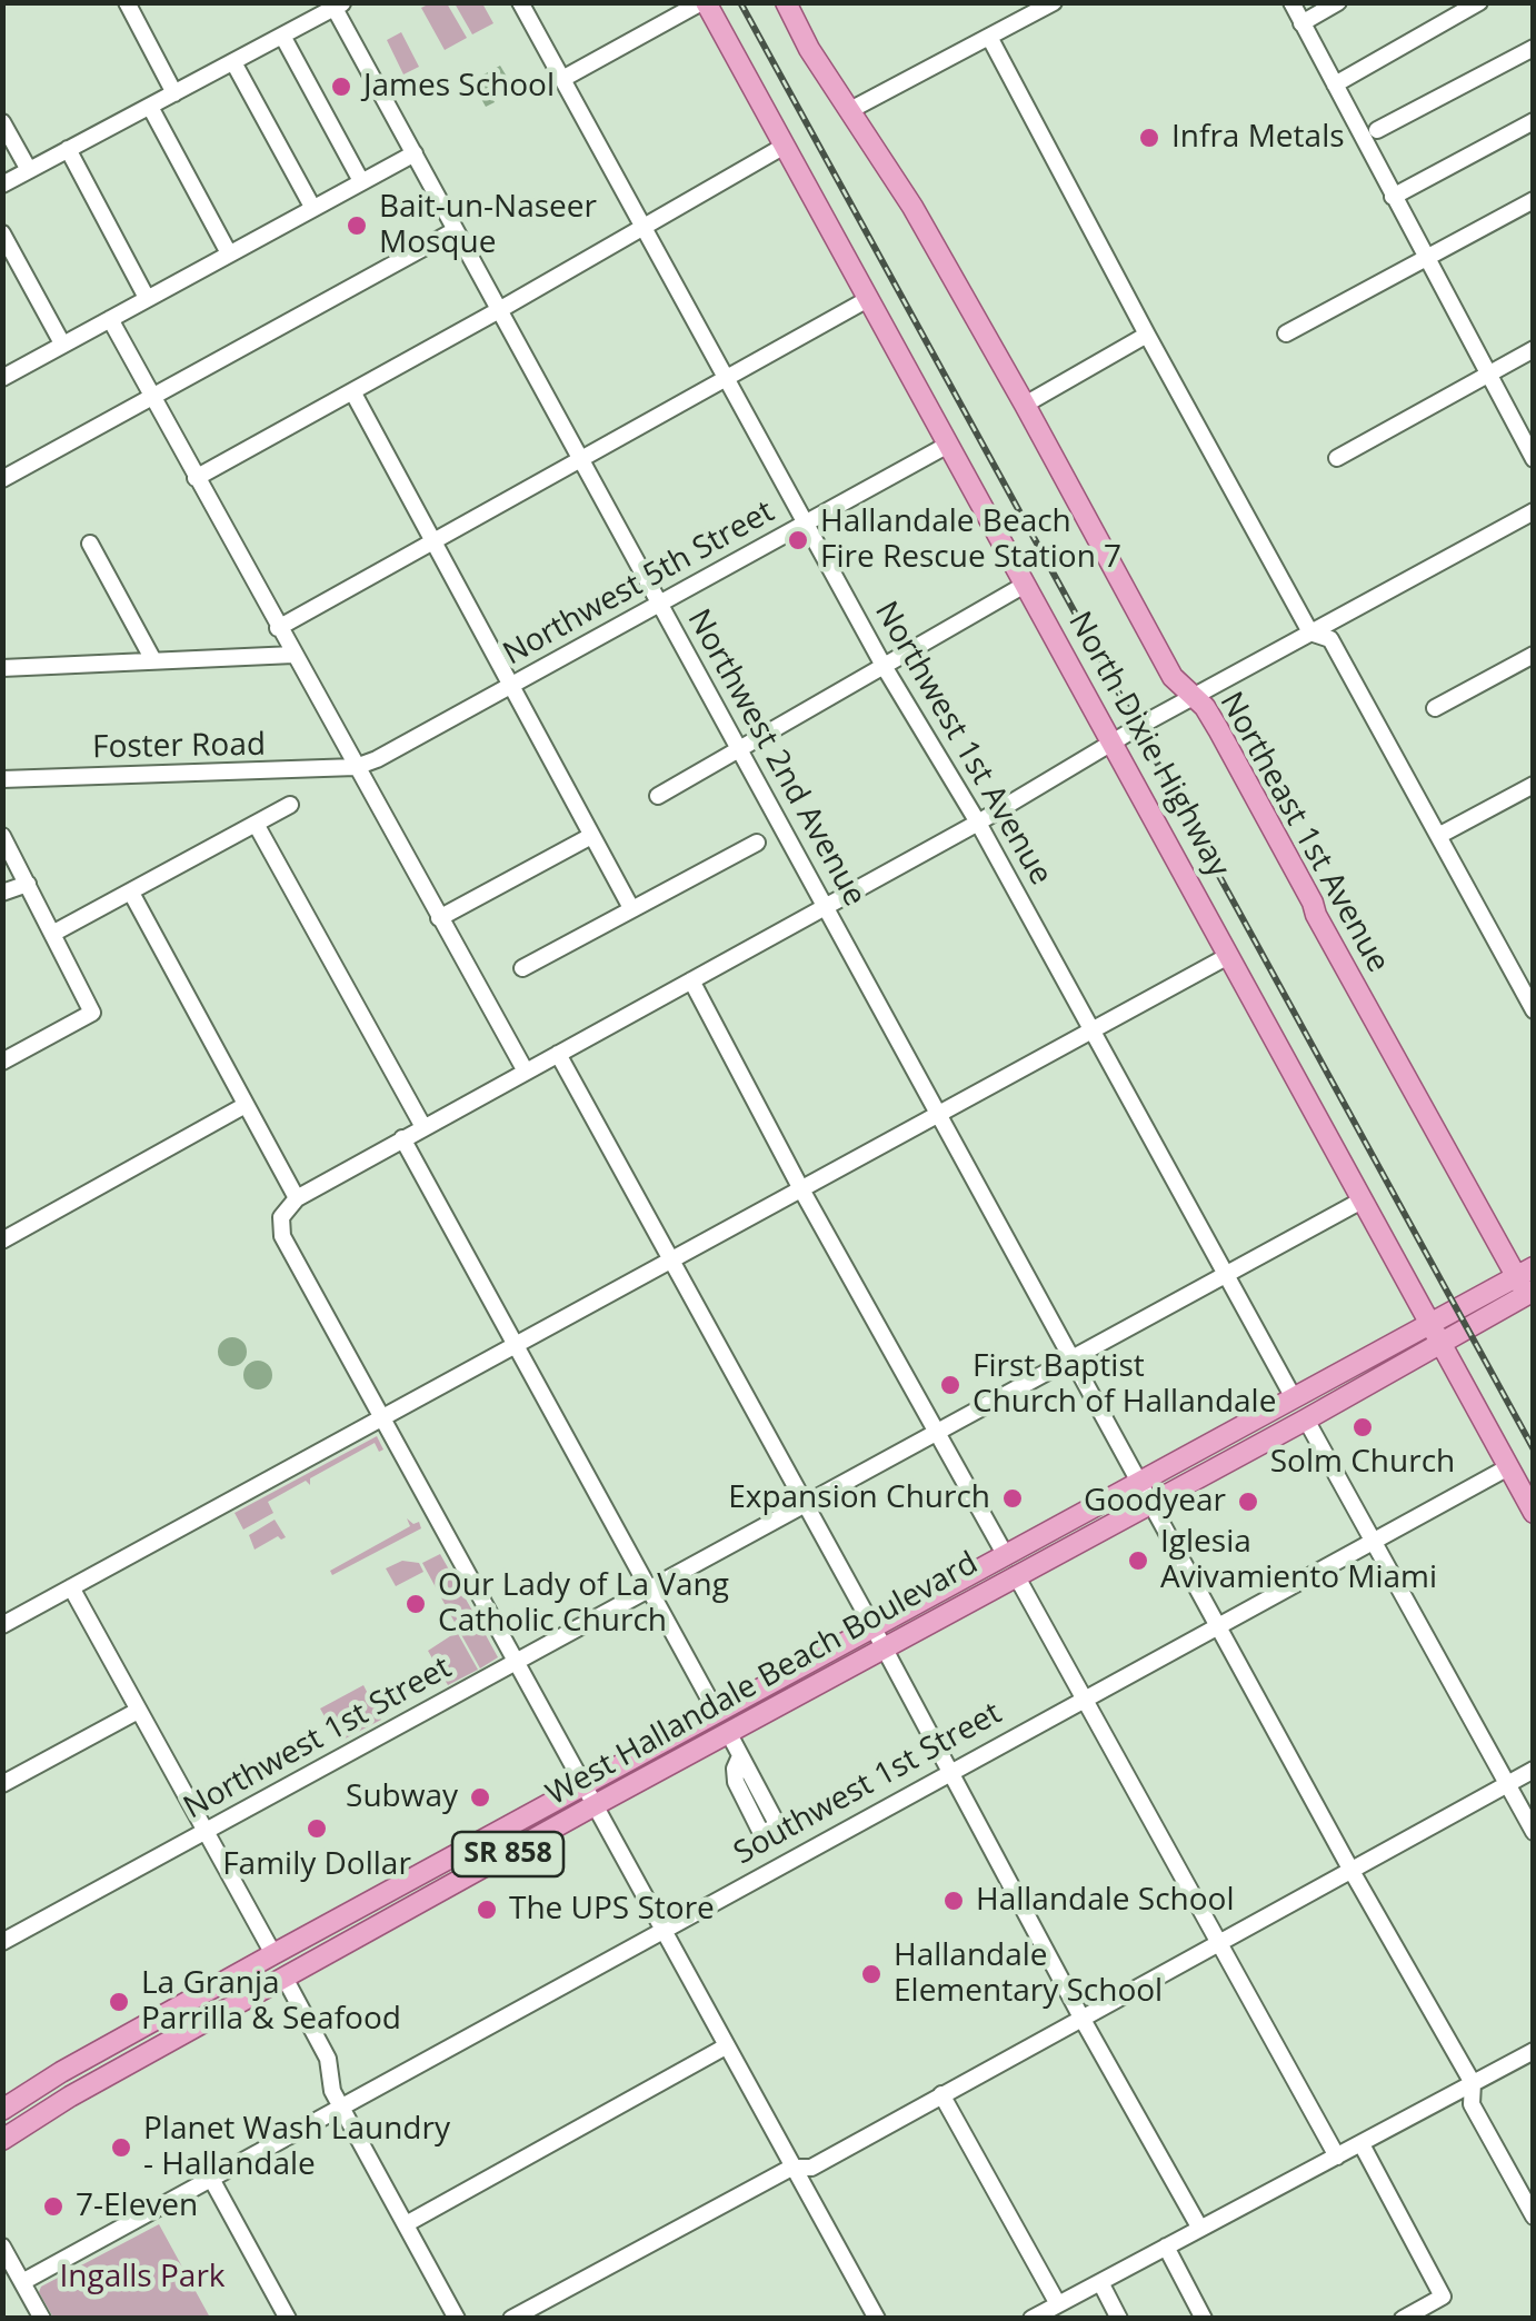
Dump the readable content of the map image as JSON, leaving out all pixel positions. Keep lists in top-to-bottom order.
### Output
{
  "streets": {
    "main road": [
      "North Dixie Highway",
      "Northeast 1st Avenue",
      "West Hallandale Beach Boulevard",
      "SR 858"
    ],
    "street": [
      "Northwest 5th Street",
      "Northwest 1st Avenue",
      "Foster Road",
      "Northwest 2nd Avenue",
      "Northwest 1st Street",
      "Southwest 1st Street"
    ]
  },
  "crossings": [
    ["Northwest 5th Street", "Northwest 1st Avenue"],
    ["Northwest 5th Street", "North Dixie Highway"],
    ["Northwest 5th Street", "Foster Road"],
    ["Northwest 5th Street", "Northwest 2nd Avenue"],
    ["Northwest 1st Avenue", "West Hallandale Beach Boulevard"],
    ["Northwest 1st Avenue", "Northwest 1st Street"],
    ["North Dixie Highway", "West Hallandale Beach Boulevard"],
    ["North Dixie Highway", "Northwest 1st Street"],
    ["North Dixie Highway", "Southwest 1st Street"],
    ["North Dixie Highway", "SR 858"],
    ["Northwest 2nd Avenue", "West Hallandale Beach Boulevard"],
    ["Northwest 2nd Avenue", "Northwest 1st Street"],
    ["Northwest 2nd Avenue", "Southwest 1st Street"],
    ["Northeast 1st Avenue", "SR 858"],
    ["West Hallandale Beach Boulevard", "SR 858"]
  ],
  "parks": ["Ingalls Park"],
  "places": [
    "James School",
    "Infra Metals",
    "Bait-un-Naseer Mosque",
    "Hallandale Beach Fire Rescue Station 7",
    "First Baptist Church of Hallandale",
    "Solm Church",
    "Expansion Church",
    "Goodyear",
    "Iglesia Avivamiento Miami",
    "Our Lady of La Vang Catholic Church",
    "Subway",
    "Family Dollar",
    "Hallandale School",
    "The UPS Store",
    "Hallandale Elementary School",
    "La Granja Parrilla & Seafood",
    "Planet Wash Laundry - Hallandale",
    "7-Eleven"
  ]
}
